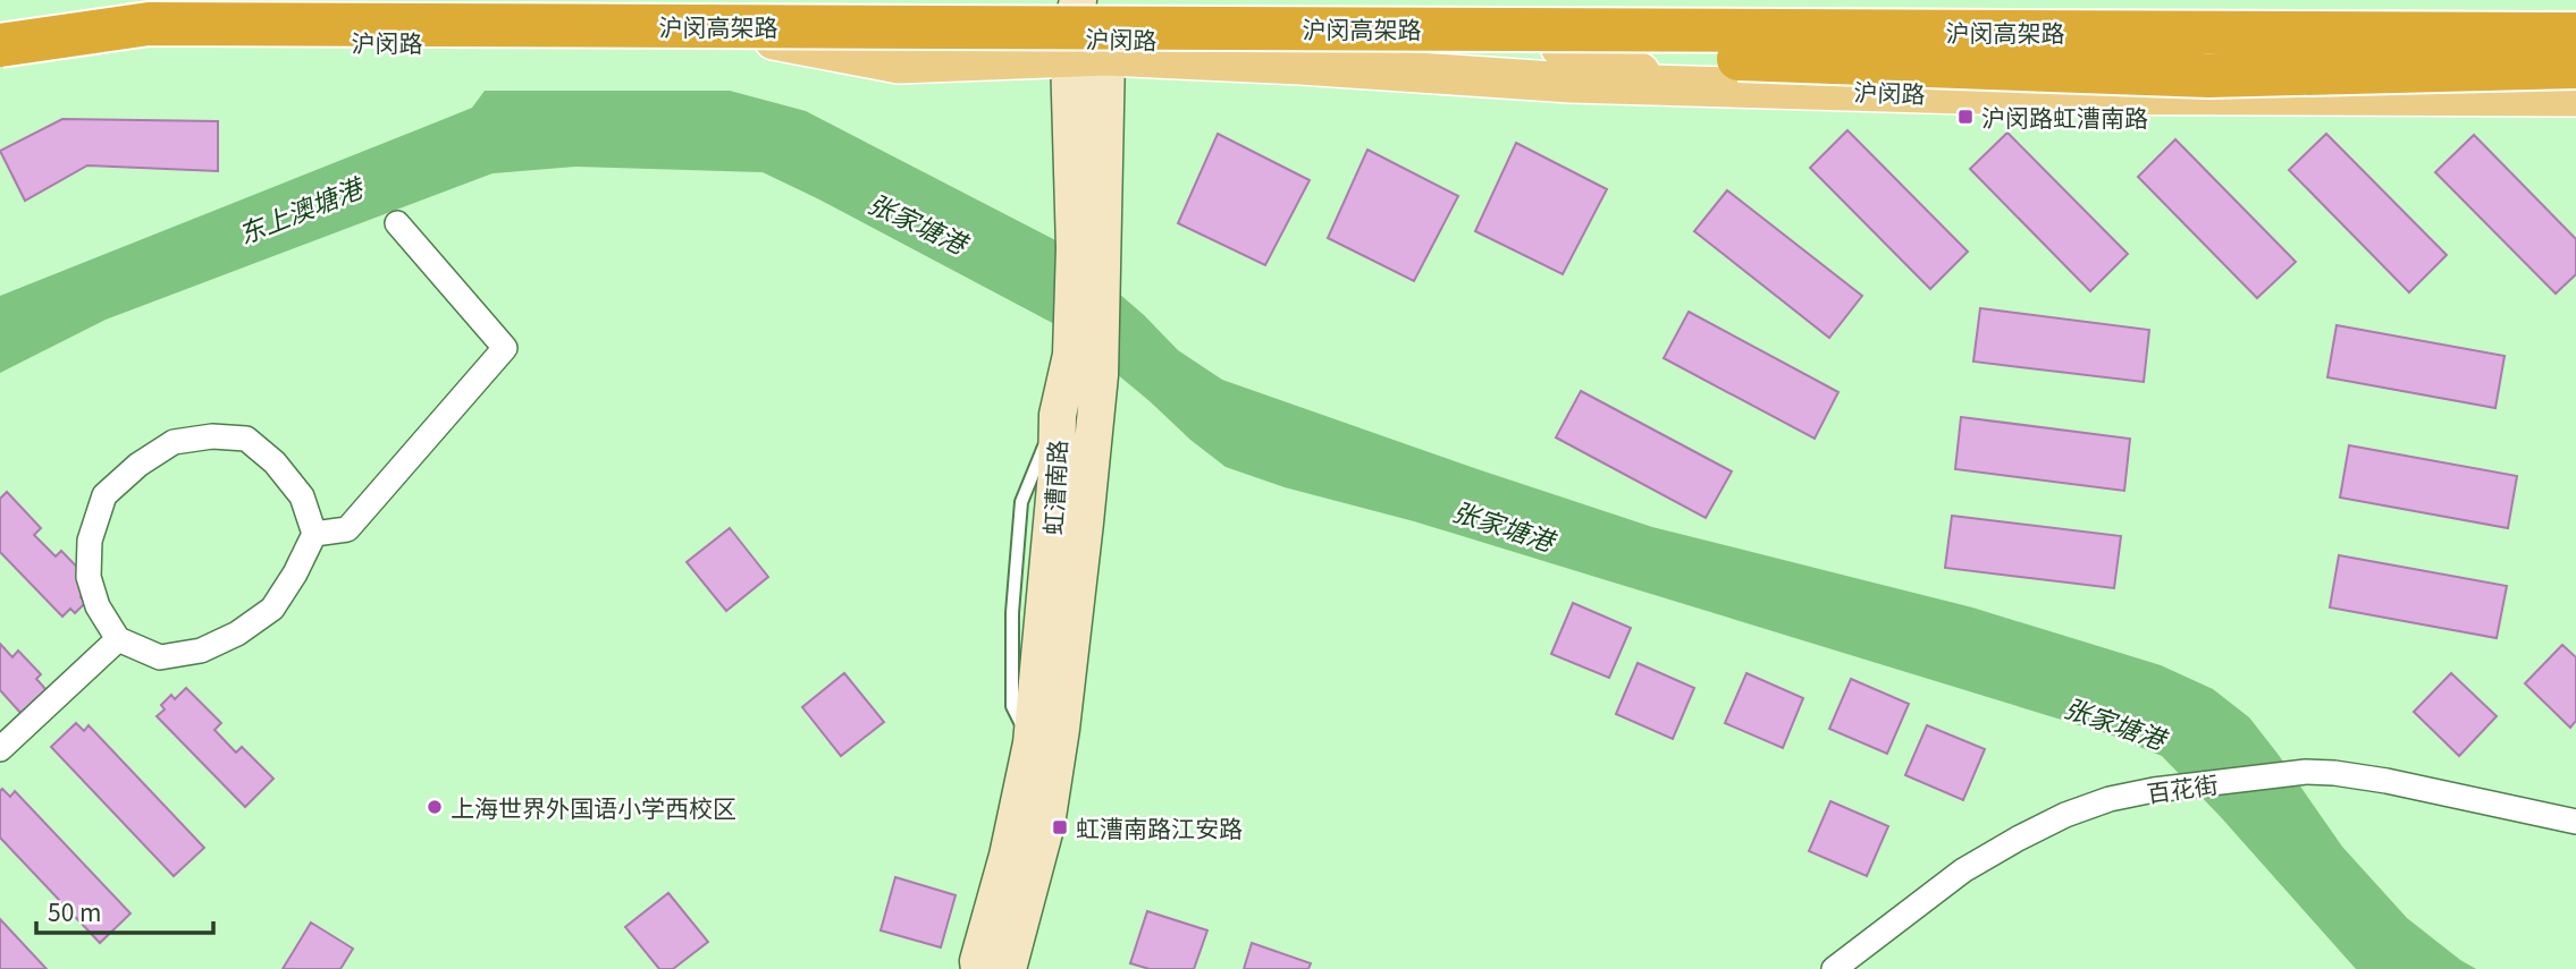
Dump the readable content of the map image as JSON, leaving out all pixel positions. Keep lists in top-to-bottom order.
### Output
{
  "streets": {
    "highway": ["沪闵高架路"],
    "main road": ["沪闵路", "虹漕南路"],
    "street": ["百花街"]
  },
  "crossings": [
    ["沪闵高架路", "沪闵路"],
    ["沪闵路", "虹漕南路"]
  ],
  "water": ["东上澳塘港", "张家塘港"],
  "places": {
    "transit": ["沪闵路虹漕南路", "虹漕南路江安路"],
    "other": ["上海世界外国语小学西校区"]
  },
  "scale_bar": "50 m"
}
